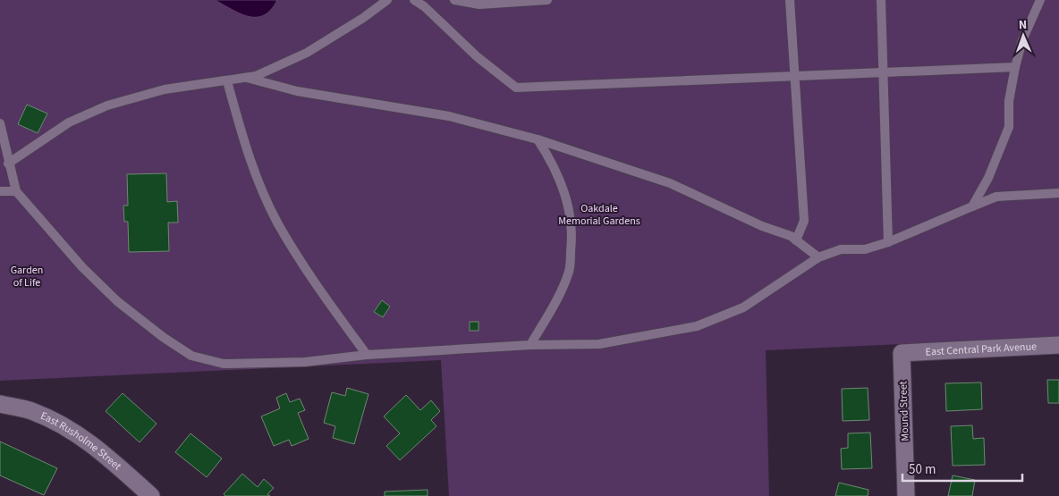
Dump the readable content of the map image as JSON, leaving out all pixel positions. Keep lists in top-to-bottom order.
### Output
{
  "streets": {
    "street": ["East Central Park Avenue", "Mound Street", "East Rusholme Street"]
  },
  "crossings": [
    ["East Central Park Avenue", "Mound Street"]
  ],
  "parks": ["Oakdale Memorial Gardens", "Garden of Life"],
  "scale_bar": "50 m",
  "north": "top"
}
